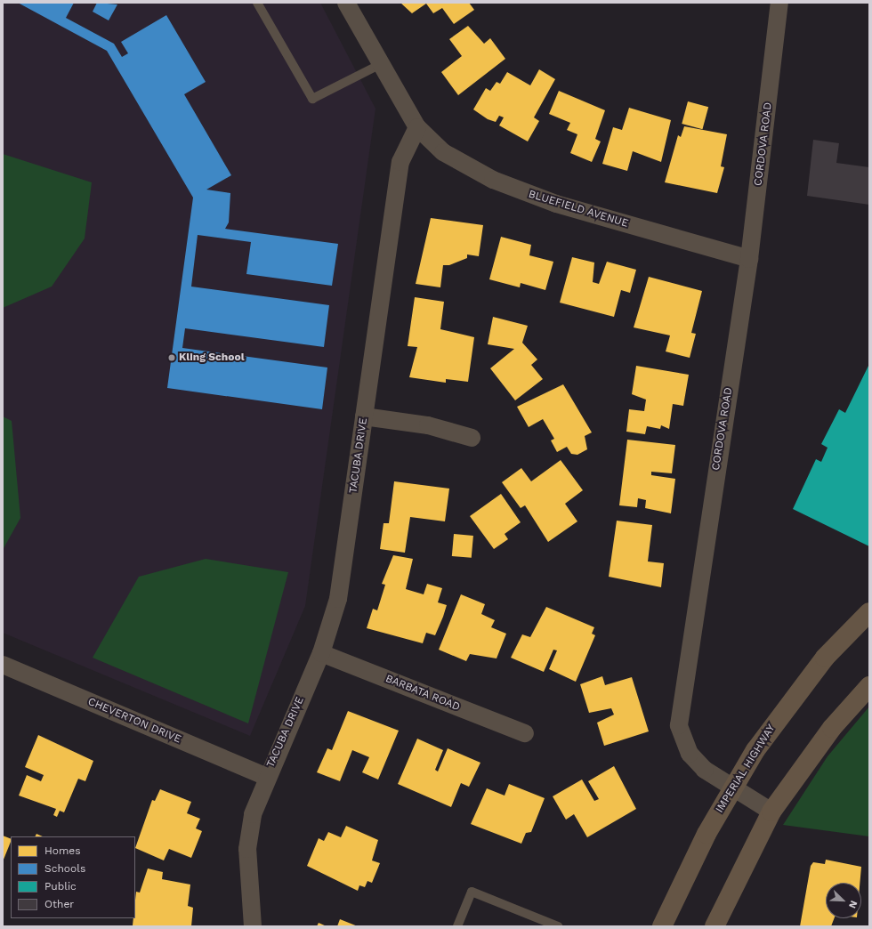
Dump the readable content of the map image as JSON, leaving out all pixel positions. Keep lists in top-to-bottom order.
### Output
{
  "streets": {
    "main road": ["IMPERIAL HIGHWAY"],
    "street": [
      "CORDOVA ROAD",
      "BLUEFIELD AVENUE",
      "TACUBA DRIVE",
      "BARBATA ROAD",
      "CHEVERTON DRIVE"
    ]
  },
  "crossings": [
    ["CORDOVA ROAD", "BLUEFIELD AVENUE"],
    ["CORDOVA ROAD", "IMPERIAL HIGHWAY"],
    ["BLUEFIELD AVENUE", "TACUBA DRIVE"],
    ["TACUBA DRIVE", "BARBATA ROAD"],
    ["TACUBA DRIVE", "CHEVERTON DRIVE"]
  ],
  "places": ["Kling School"],
  "legend": [
    "Homes",
    "Schools",
    "Public",
    "Other"
  ],
  "north": "bottom right"
}
